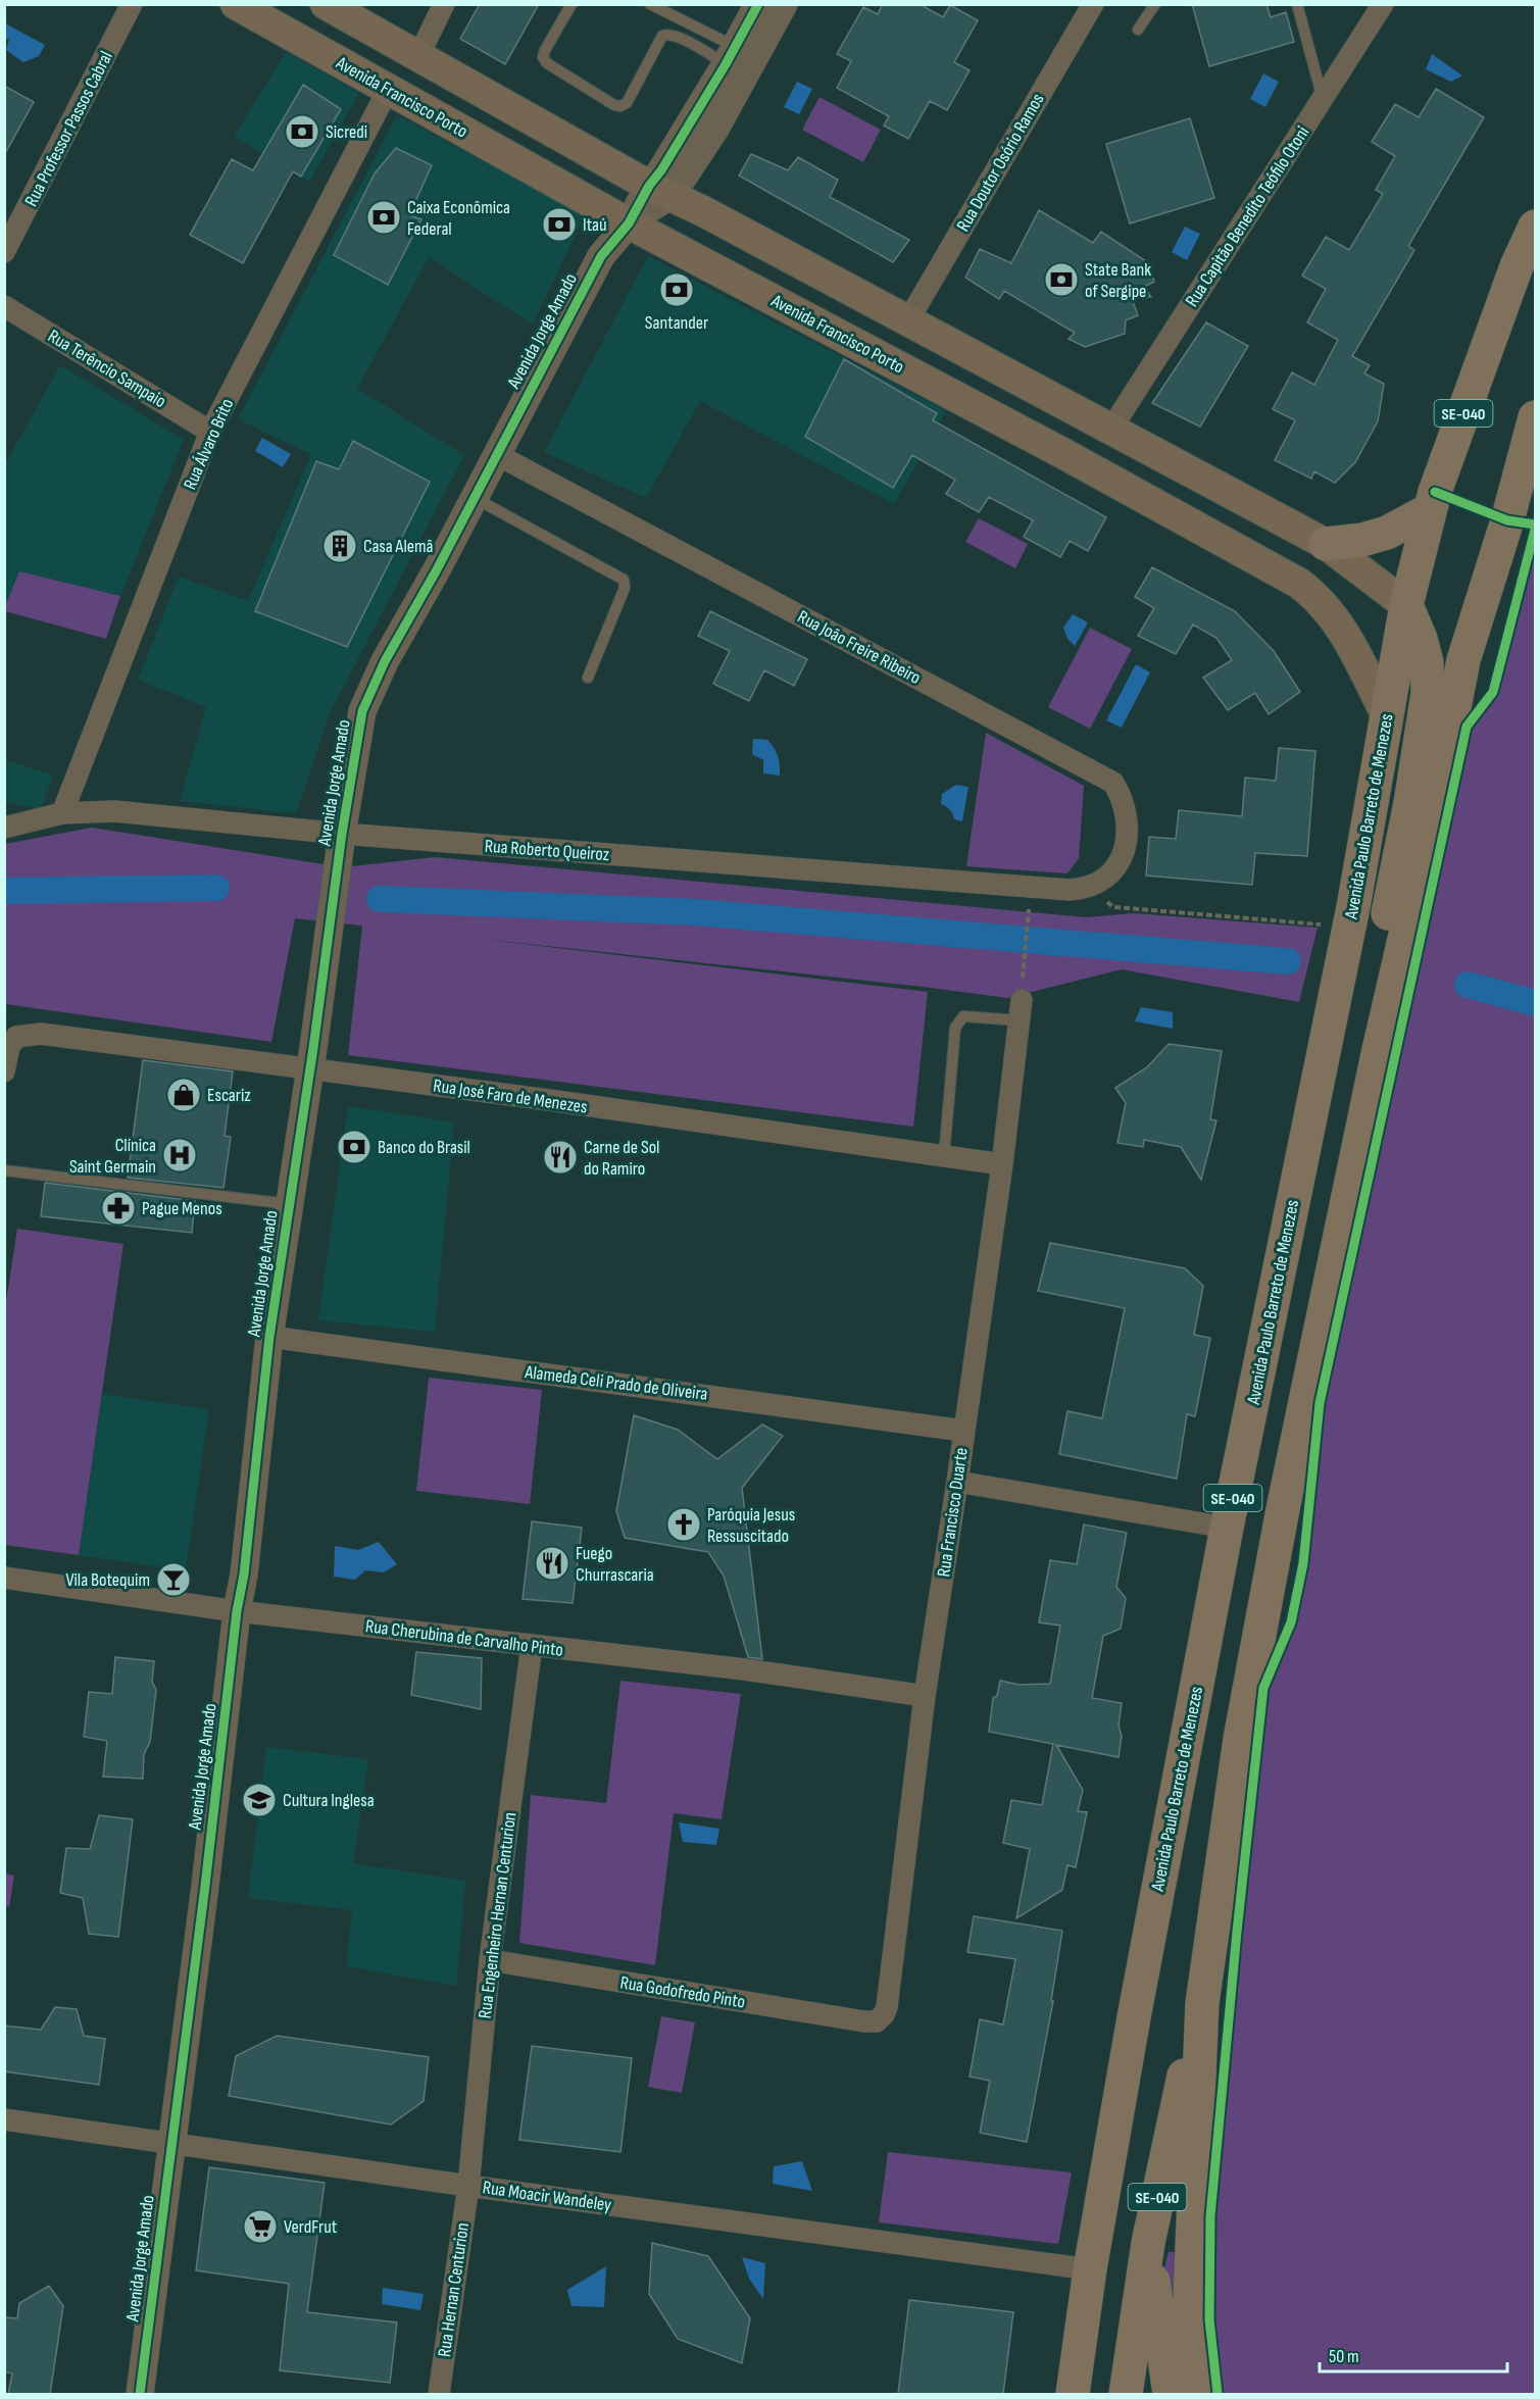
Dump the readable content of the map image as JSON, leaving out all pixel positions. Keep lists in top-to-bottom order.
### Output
{
  "streets": {
    "main road": ["Avenida Francisco Porto", "SE-040", "Avenida Paulo Barreto de Menezes"],
    "street": [
      "Rua Professor Passos Cabral",
      "Rua Doutor Osório Ramos",
      "Rua Capitão Benedito Teófilo Otoni",
      "Avenida Jorge Amado",
      "Rua Terêncio Sampaio",
      "Rua Álvaro Brito",
      "Rua João Freire Ribeiro",
      "Rua Roberto Queiroz",
      "Rua José Faro de Menezes",
      "Alameda Celi Prado de Oliveira",
      "Rua Francisco Duarte",
      "Rua Cherubina de Carvalho Pinto",
      "Rua Engenheiro Hernan Centurion",
      "Rua Godofredo Pinto",
      "Rua Moacir Wandeley",
      "Rua Hernan Centurion"
    ]
  },
  "crossings": [
    ["Avenida Francisco Porto", "Avenida Jorge Amado"],
    ["Avenida Francisco Porto", "Rua Álvaro Brito"],
    ["Avenida Francisco Porto", "Avenida Paulo Barreto de Menezes"],
    ["Avenida Jorge Amado", "Rua João Freire Ribeiro"],
    ["Avenida Jorge Amado", "Rua Roberto Queiroz"],
    ["Avenida Jorge Amado", "Rua José Faro de Menezes"],
    ["Avenida Jorge Amado", "Alameda Celi Prado de Oliveira"],
    ["Avenida Jorge Amado", "Rua Cherubina de Carvalho Pinto"],
    ["Avenida Jorge Amado", "Rua Moacir Wandeley"],
    ["Rua Terêncio Sampaio", "Rua Álvaro Brito"],
    ["Rua Álvaro Brito", "Rua Roberto Queiroz"],
    ["Rua João Freire Ribeiro", "Rua Roberto Queiroz"],
    ["Avenida Paulo Barreto de Menezes", "Rua Moacir Wandeley"],
    ["Rua José Faro de Menezes", "Rua Francisco Duarte"],
    ["Alameda Celi Prado de Oliveira", "Rua Francisco Duarte"],
    ["Rua Francisco Duarte", "Rua Cherubina de Carvalho Pinto"],
    ["Rua Francisco Duarte", "Rua Godofredo Pinto"],
    ["Rua Cherubina de Carvalho Pinto", "Rua Engenheiro Hernan Centurion"],
    ["Rua Engenheiro Hernan Centurion", "Rua Godofredo Pinto"],
    ["Rua Engenheiro Hernan Centurion", "Rua Moacir Wandeley"],
    ["Rua Engenheiro Hernan Centurion", "Rua Hernan Centurion"],
    ["Rua Moacir Wandeley", "Rua Hernan Centurion"]
  ],
  "places": {
    "bank": [
      "Sicredi",
      "Caixa Econômica Federal",
      "Itaú",
      "State Bank of Sergipe",
      "Santander",
      "Banco do Brasil"
    ],
    "building": ["Casa Alemâ"],
    "shop": ["Escariz"],
    "hospital": ["Clínica Saint Germain"],
    "restaurant": ["Carne de Sol do Ramiro", "Fuego Churrascaria"],
    "pharmacy": ["Pague Menos"],
    "church": ["Paróquia Jesus Ressuscitado"],
    "bar": ["Vila Botequim"],
    "school or university": ["Cultura Inglesa"],
    "supermarket": ["VerdFrut"]
  },
  "scale_bar": "50 m"
}
